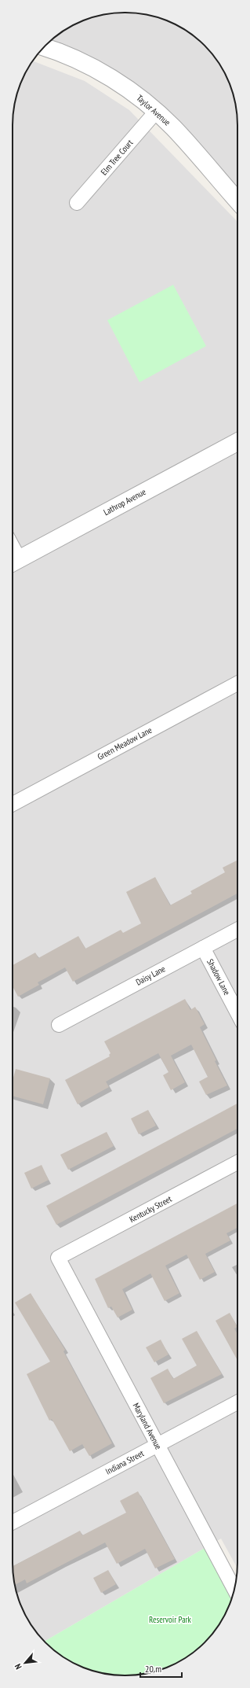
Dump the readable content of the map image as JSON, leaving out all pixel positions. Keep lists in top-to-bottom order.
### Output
{
  "streets": {
    "street": [
      "Taylor Avenue",
      "Elm Tree Court",
      "Lathrop Avenue",
      "Green Meadow Lane",
      "Daisy Lane",
      "Shadow Lane",
      "Kentucky Street",
      "Maryland Avenue",
      "Indiana Street"
    ]
  },
  "crossings": [
    ["Taylor Avenue", "Elm Tree Court"],
    ["Daisy Lane", "Shadow Lane"],
    ["Kentucky Street", "Maryland Avenue"],
    ["Maryland Avenue", "Indiana Street"]
  ],
  "parks": ["Reservoir Park"],
  "scale_bar": "20 m",
  "north": "bottom left"
}
